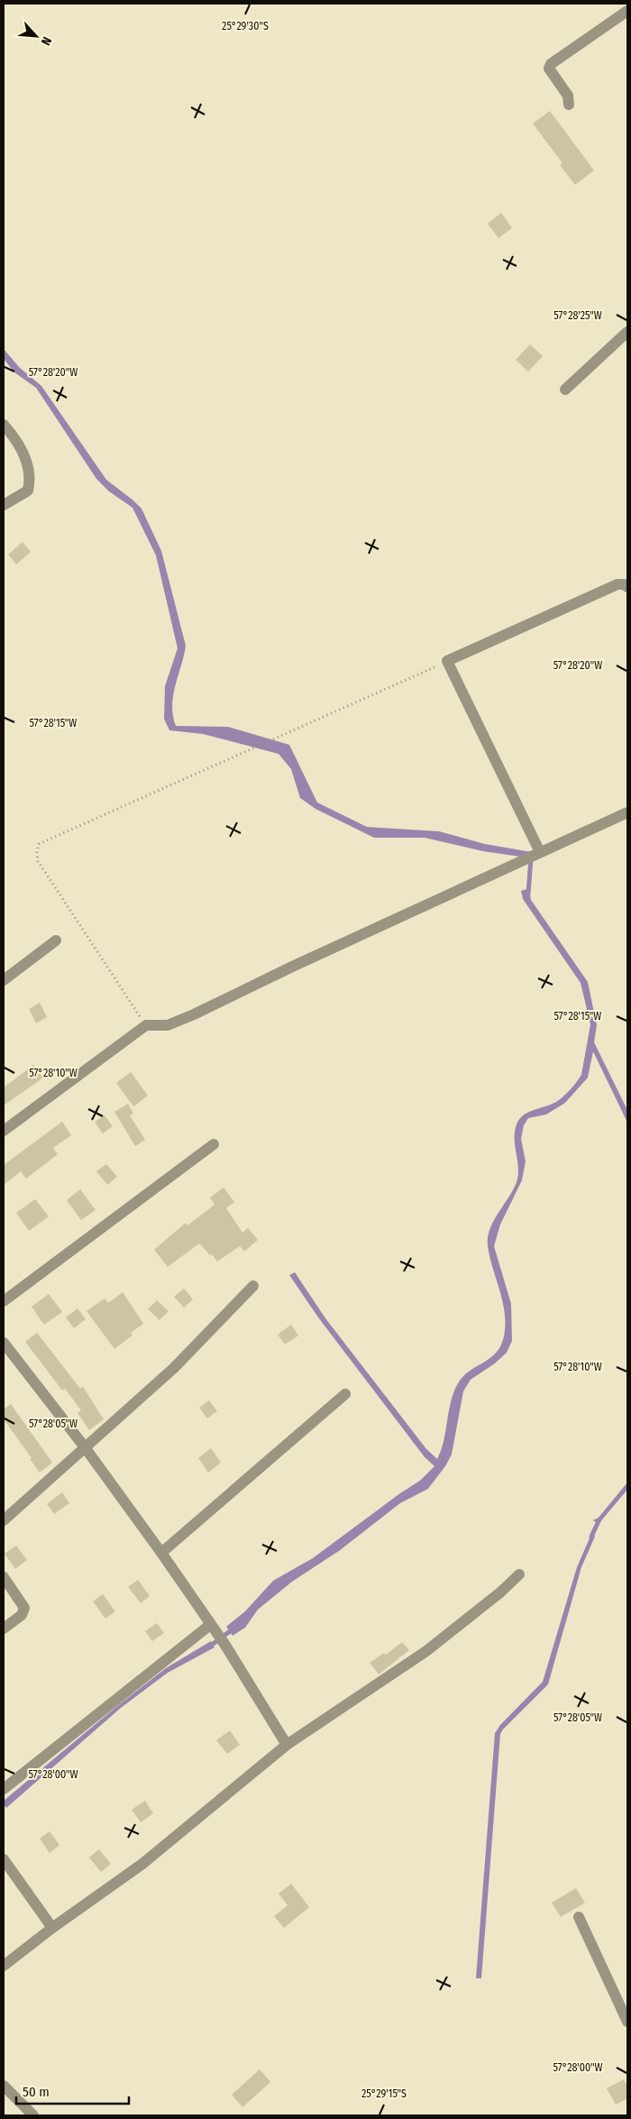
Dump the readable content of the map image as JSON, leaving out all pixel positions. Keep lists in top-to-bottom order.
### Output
{
  "scale_bar": "50 m",
  "north": "bottom right",
  "coordinates": [
    "25°29'30\"S",
    "57°28'25\"W",
    "57°28'20\"W",
    "57°28'15\"W",
    "57°28'10\"W",
    "57°28'05\"W",
    "57°28'00\"W",
    "25°29'15\"S"
  ]
}
